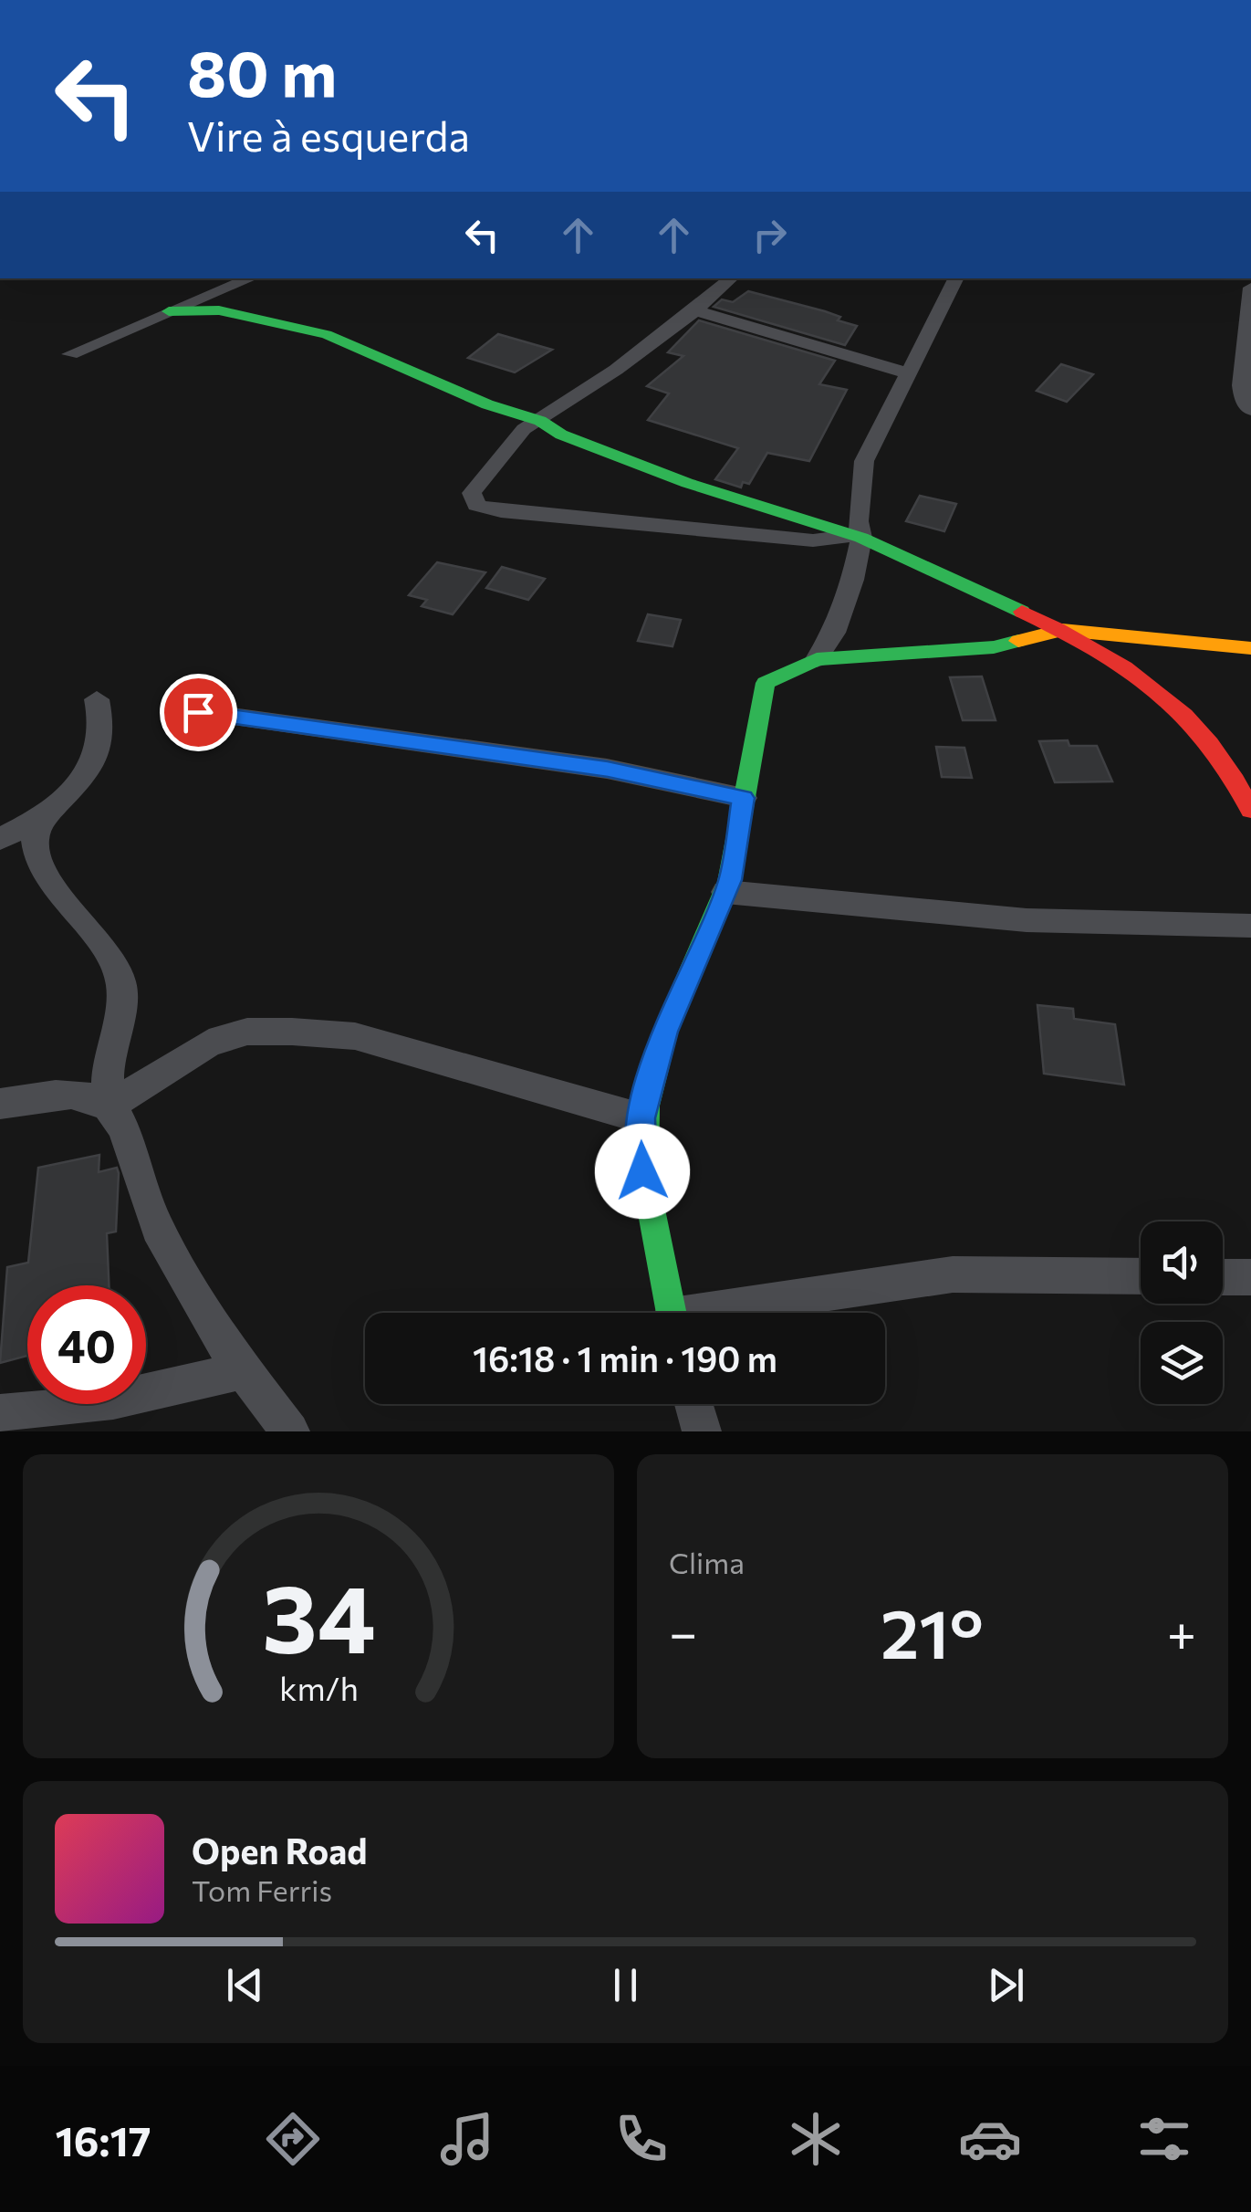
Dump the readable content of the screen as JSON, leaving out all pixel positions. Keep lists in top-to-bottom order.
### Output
{
  "page": {
    "turn": ["80 m", "Vire à esquerda"],
    "limit": "40",
    "trip": "16:18 · 1 min · 190 m",
    "tile": "Clima",
    "heat": ["−", "21°", "+"],
    "song": ["Open Road", "Tom Ferris"],
    "tabs": "16:17",
    "gauge": ["34", "km/h"]
  }
}
